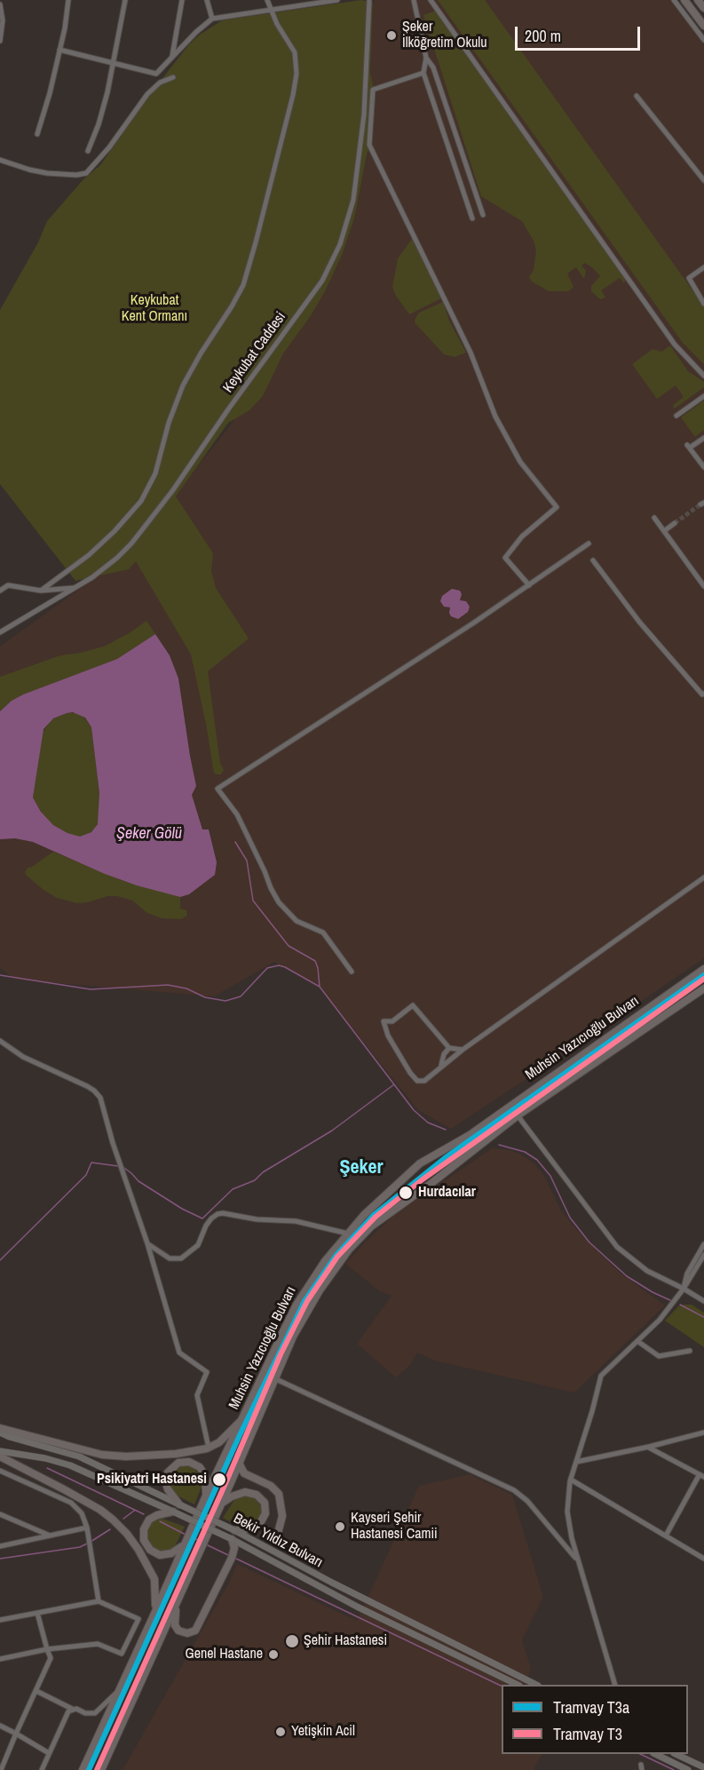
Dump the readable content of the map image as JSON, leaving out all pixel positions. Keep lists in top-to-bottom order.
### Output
{
  "streets": {
    "highway": ["Muhsin Yazıcıoğlu Bulvarı"],
    "main road": ["Bekir Yıldız Bulvarı"],
    "street": ["Keykubat Caddesi"]
  },
  "districts": ["Şeker"],
  "water": ["Şeker Gölü"],
  "parks": ["Keykubat Kent Ormanı"],
  "places": [
    "Şeker İlköğretim Okulu",
    "Hurdacılar",
    "Psikiyatri Hastanesi",
    "Kayseri Şehir Hastanesi Camii",
    "Şehir Hastanesi",
    "Genel Hastane",
    "Yetişkin Acil"
  ],
  "lines": ["tram line T3a", "tram line T3"],
  "legend": ["Tramvay T3a", "Tramvay T3"],
  "scale_bar": "200 m"
}
